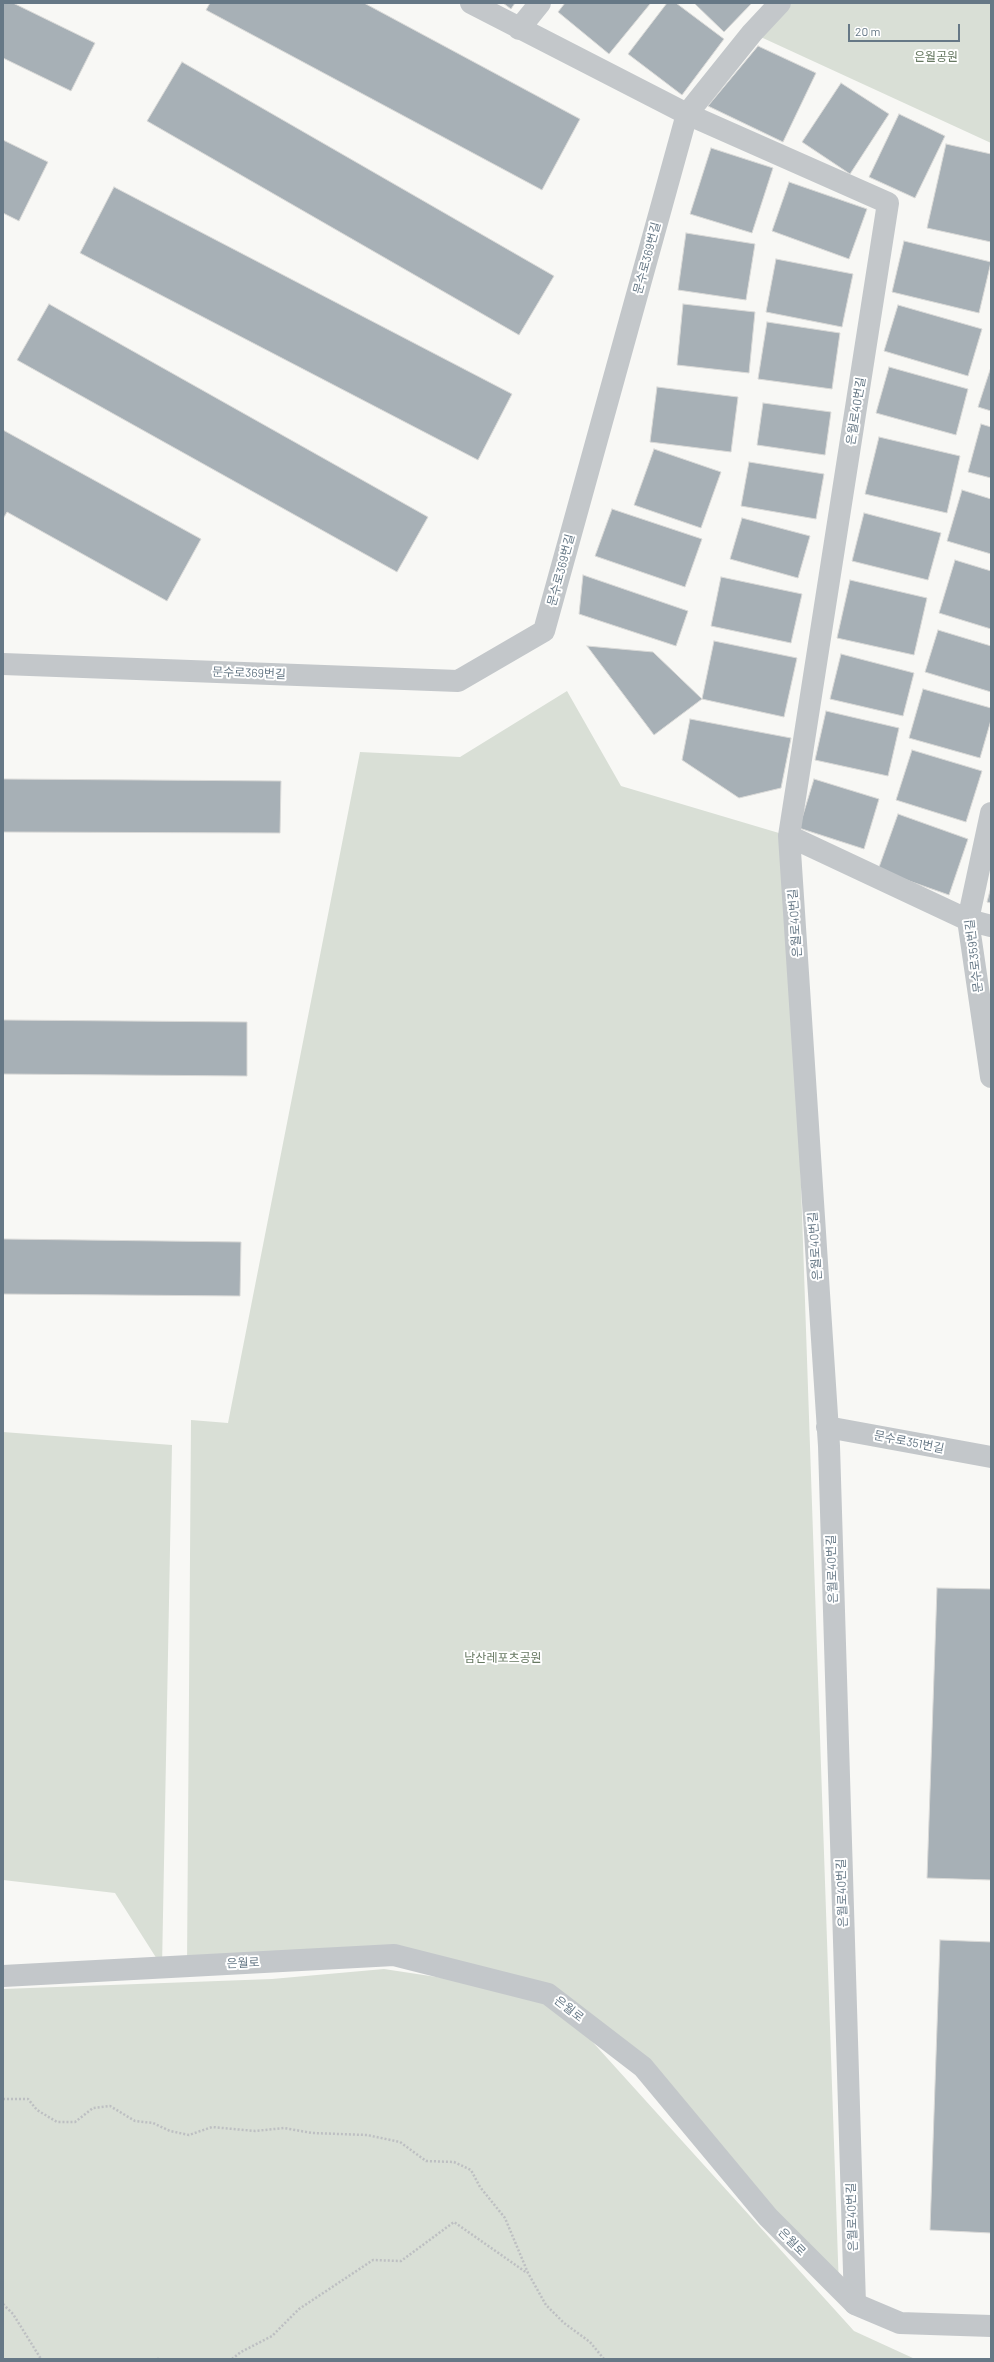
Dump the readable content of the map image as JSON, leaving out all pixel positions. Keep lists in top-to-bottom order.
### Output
{
  "streets": {
    "street": [
      "문수로369번길",
      "은월로40번길",
      "문수로359번길",
      "문수로351번길",
      "은월로"
    ]
  },
  "crossings": [
    ["문수로369번길", "은월로40번길"],
    ["은월로40번길", "문수로351번길"],
    ["은월로40번길", "은월로"]
  ],
  "parks": ["은월공원", "남산레포츠공원"],
  "scale_bar": "20 m"
}
